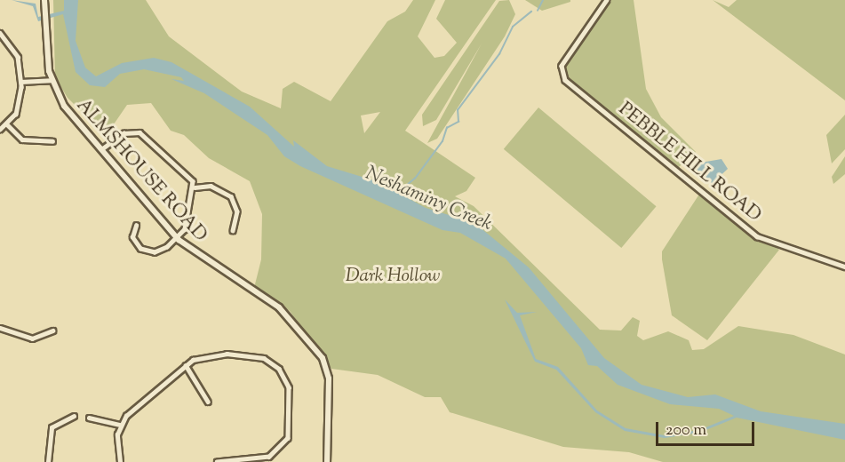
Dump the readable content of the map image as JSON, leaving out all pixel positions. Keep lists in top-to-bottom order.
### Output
{
  "streets": {
    "main road": ["ALMSHOUSE ROAD"],
    "street": ["PEBBLE HILL ROAD"]
  },
  "water": ["Neshaminy Creek"],
  "parks": ["Dark Hollow"],
  "scale_bar": "200 m"
}
